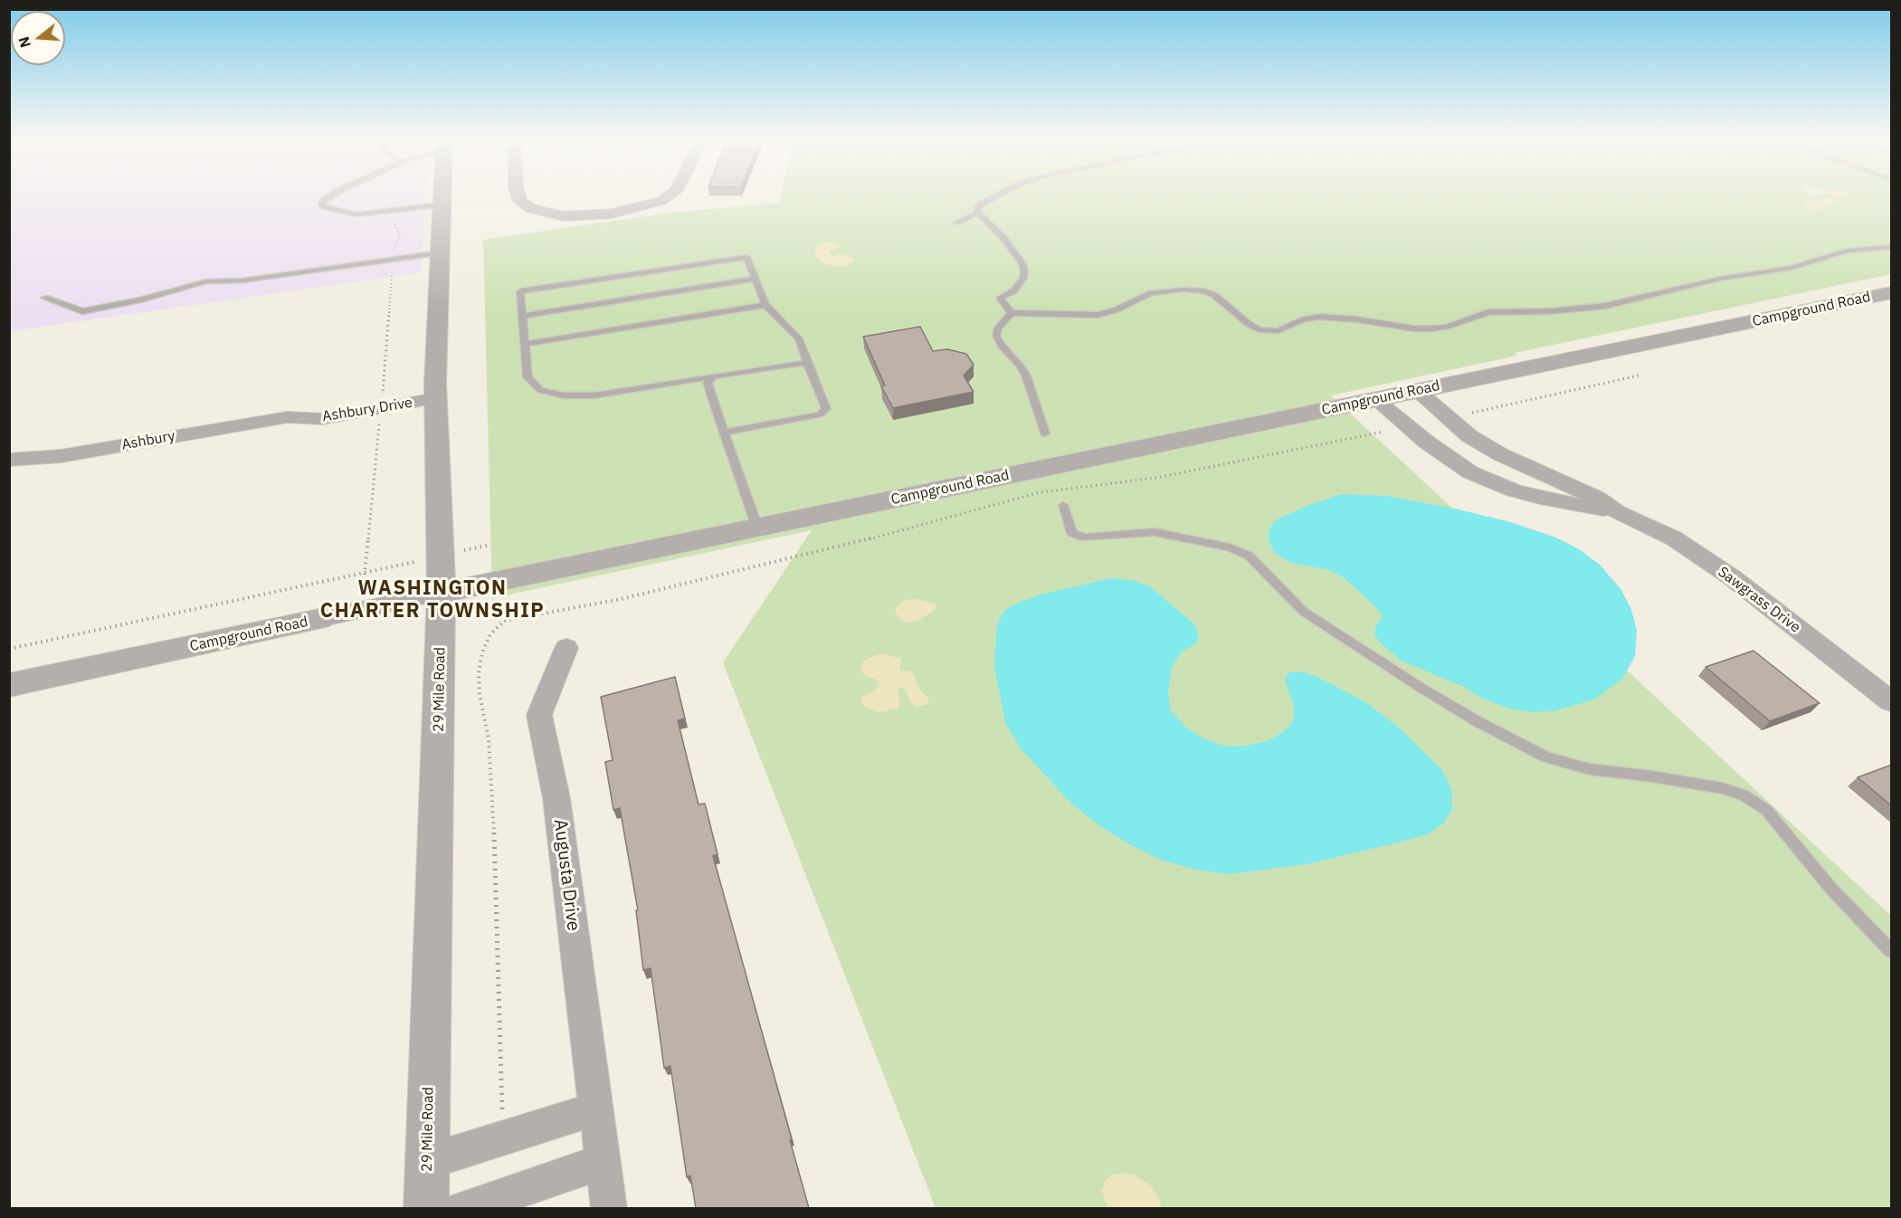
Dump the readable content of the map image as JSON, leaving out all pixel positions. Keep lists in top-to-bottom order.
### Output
{
  "streets": {
    "street": [
      "Campground Road",
      "Ashbury Drive",
      "Ashbury",
      "Sawgrass Drive",
      "29 Mile Road",
      "Augusta Drive"
    ]
  },
  "crossings": [
    ["Campground Road", "Sawgrass Drive"],
    ["Campground Road", "29 Mile Road"],
    ["Ashbury Drive", "Ashbury"],
    ["Ashbury Drive", "29 Mile Road"]
  ],
  "districts": ["WASHINGTON CHARTER TOWNSHIP"],
  "north": "left"
}
